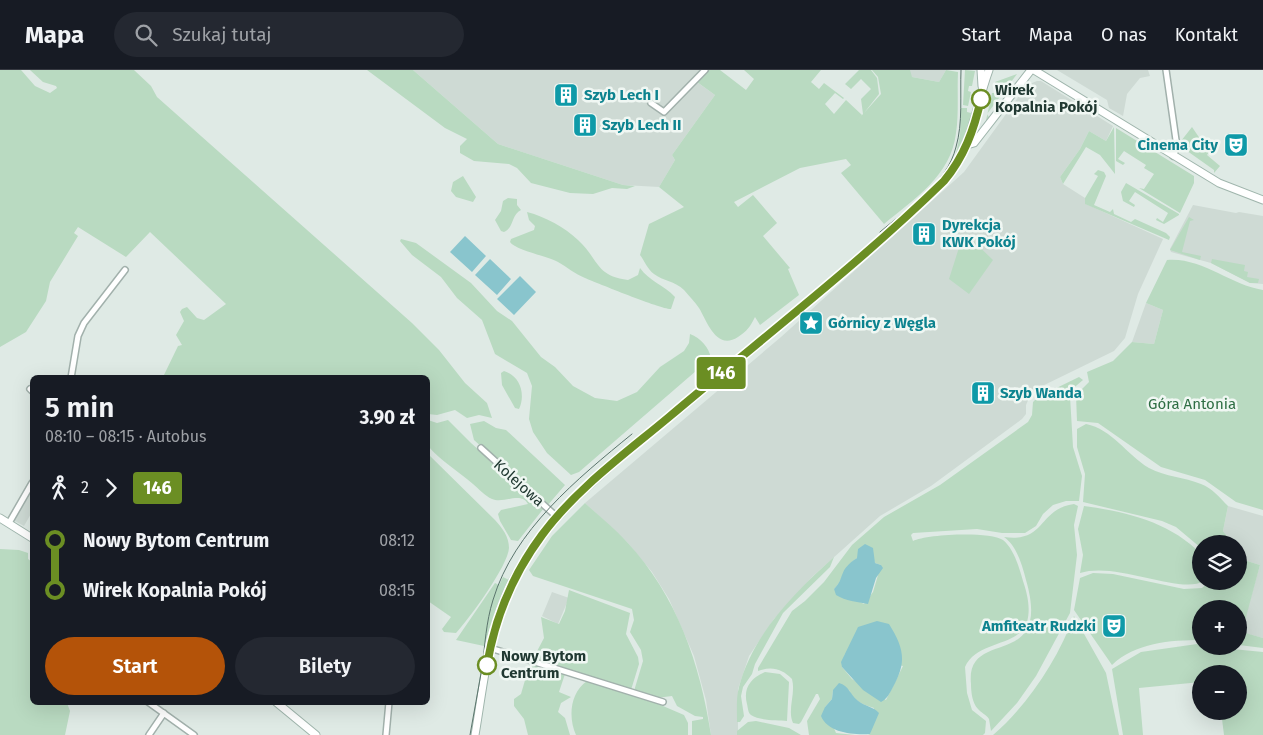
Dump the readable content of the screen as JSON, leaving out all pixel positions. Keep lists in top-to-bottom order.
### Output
{
  "streets": {
    "street": ["Kolejowa"]
  },
  "parks": ["Góra Antonia"],
  "places": {
    "building": [
      "Szyb Lech I",
      "Szyb Lech II",
      "Dyrekcja KWK Pokój",
      "Szyb Wanda"
    ],
    "other": ["Wirek Kopalnia Pokój", "Nowy Bytom Centrum"],
    "theatre": ["Cinema City", "Amfiteatr Rudzki"],
    "place": ["Górnicy z Węgla"]
  },
  "lines": ["bus line 146"],
  "page": {
    "header": "Mapa",
    "search": "Szukaj tutaj",
    "nav": [
      "Start",
      "Mapa",
      "O nas",
      "Kontakt"
    ],
    "on_map": "146",
    "heading": ["5 min", "08:10 – 08:15 · Autobus", "3.90 zł"],
    "legs": ["2", "146"],
    "list": [
      {
        "name": "Nowy Bytom Centrum",
        "value": "08:12"
      },
      {
        "name": "Wirek Kopalnia Pokój",
        "value": "08:15"
      }
    ],
    "map_buttons": ["+", "−"],
    "buttons": ["Start", "Bilety"]
  }
}
